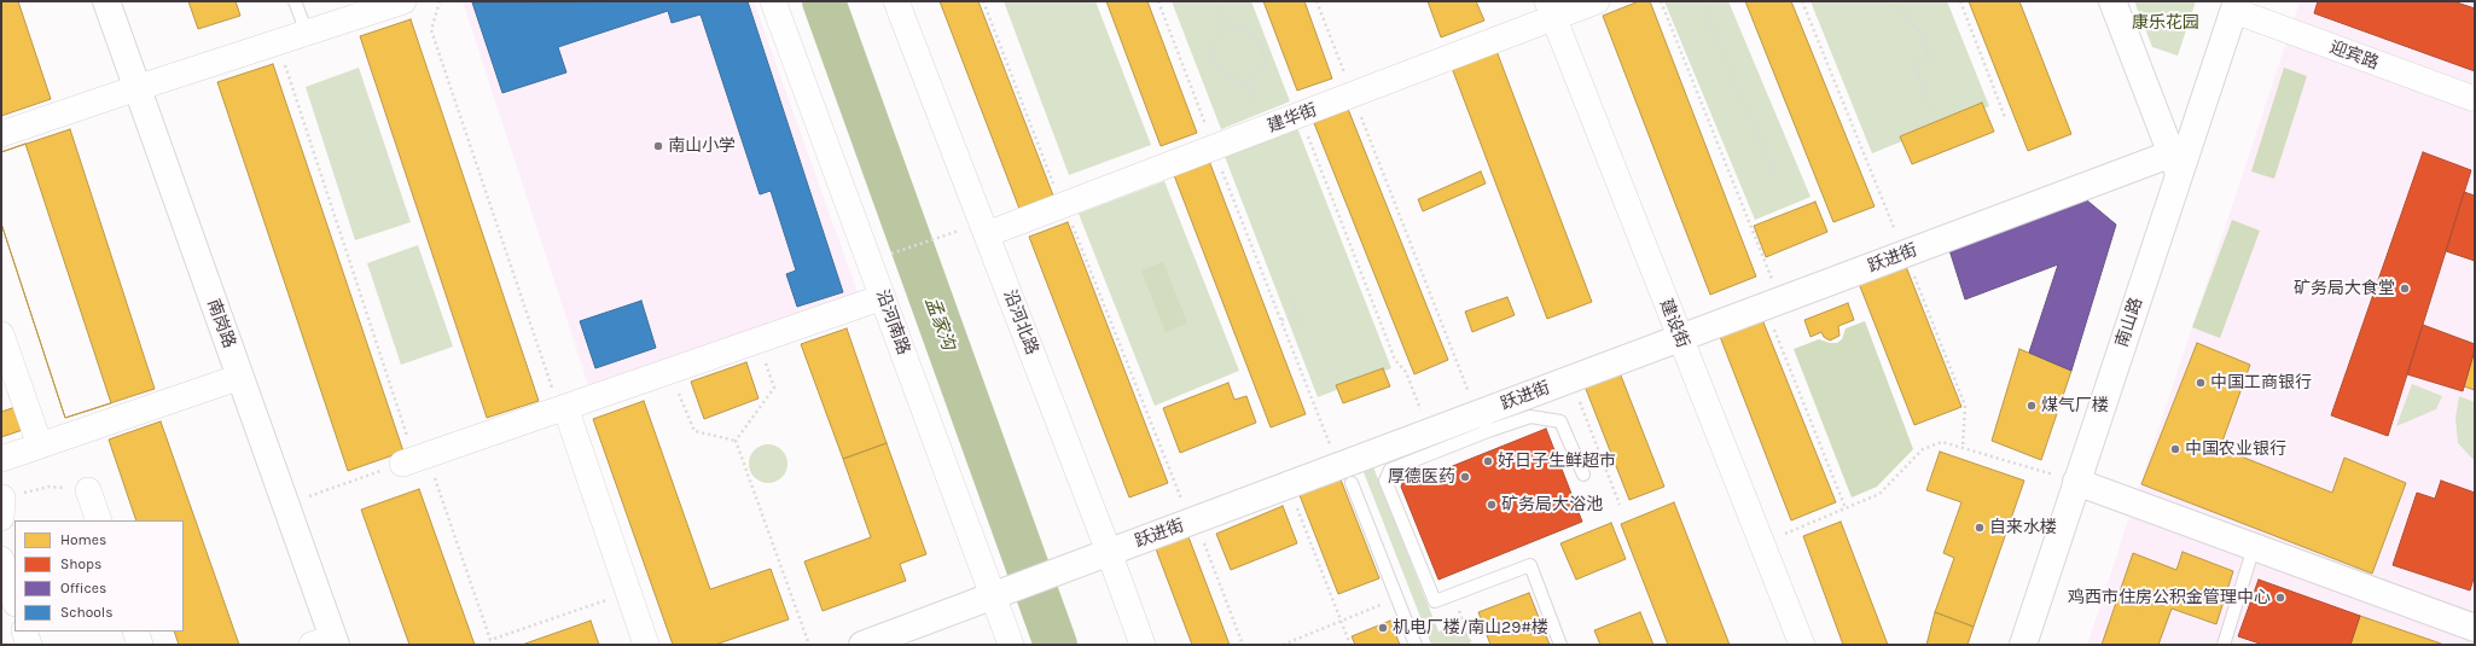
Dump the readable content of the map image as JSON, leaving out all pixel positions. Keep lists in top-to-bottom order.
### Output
{
  "streets": {
    "street": [
      "迎宾路",
      "建华街",
      "跃进街",
      "沿河南路",
      "沿河北路",
      "南山路",
      "南岗路",
      "建设街"
    ]
  },
  "crossings": [
    ["迎宾路", "南山路"],
    ["建华街", "沿河北路"],
    ["建华街", "建设街"],
    ["跃进街", "沿河南路"],
    ["跃进街", "沿河北路"],
    ["跃进街", "南山路"],
    ["跃进街", "建设街"]
  ],
  "water": ["孟家沟"],
  "parks": ["康乐花园"],
  "places": [
    "南山小学",
    "矿务局大食堂",
    "中国工商银行",
    "煤气厂楼",
    "中国农业银行",
    "好日子生鲜超市",
    "厚德医药",
    "矿务局大浴池",
    "自来水楼",
    "鸡西市住房公积金管理中心",
    "机电厂楼/南山29#楼"
  ],
  "legend": [
    "Homes",
    "Shops",
    "Offices",
    "Schools"
  ]
}
